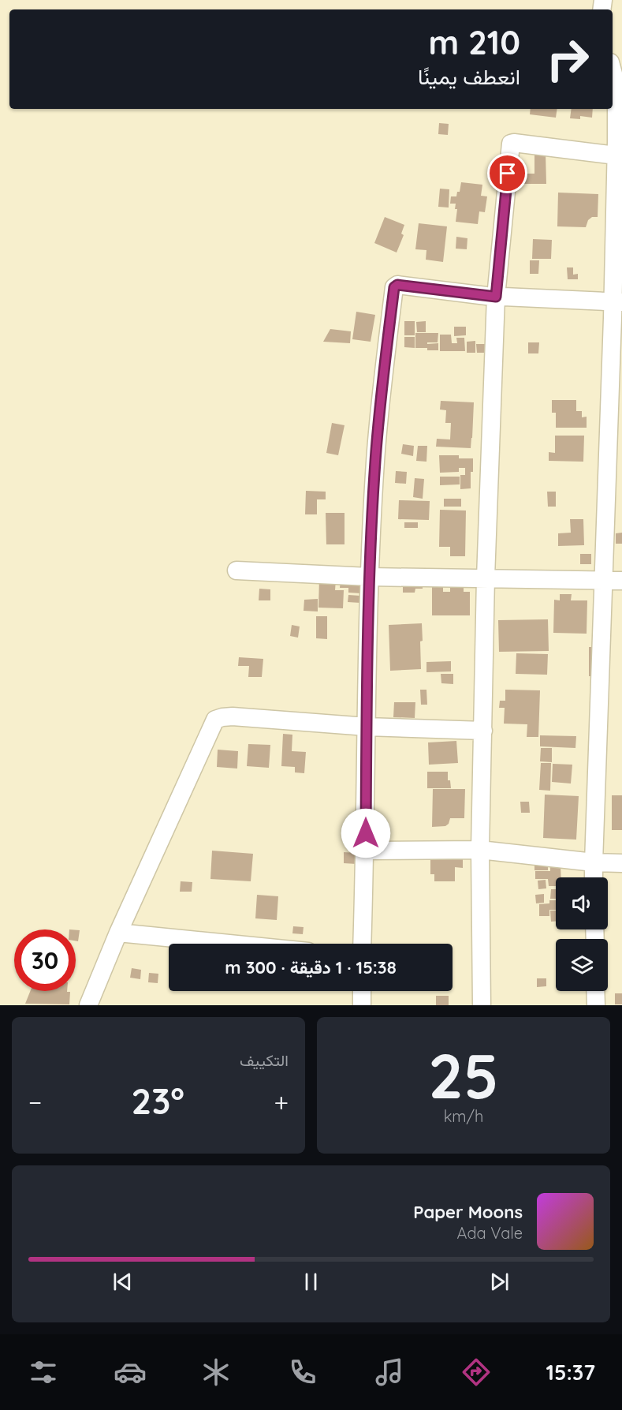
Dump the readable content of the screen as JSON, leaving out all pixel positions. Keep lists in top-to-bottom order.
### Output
{
  "page": {
    "turn": ["210 m", "انعطف يمينًا"],
    "limit": "30",
    "trip": "15:38 · 1 دقيقة · 300 m",
    "tile": [
      ["25", "km/h"],
      "التكييف"
    ],
    "heat": ["−", "23°", "+"],
    "song": ["Paper Moons", "Ada Vale"],
    "tabs": "15:37"
  }
}
